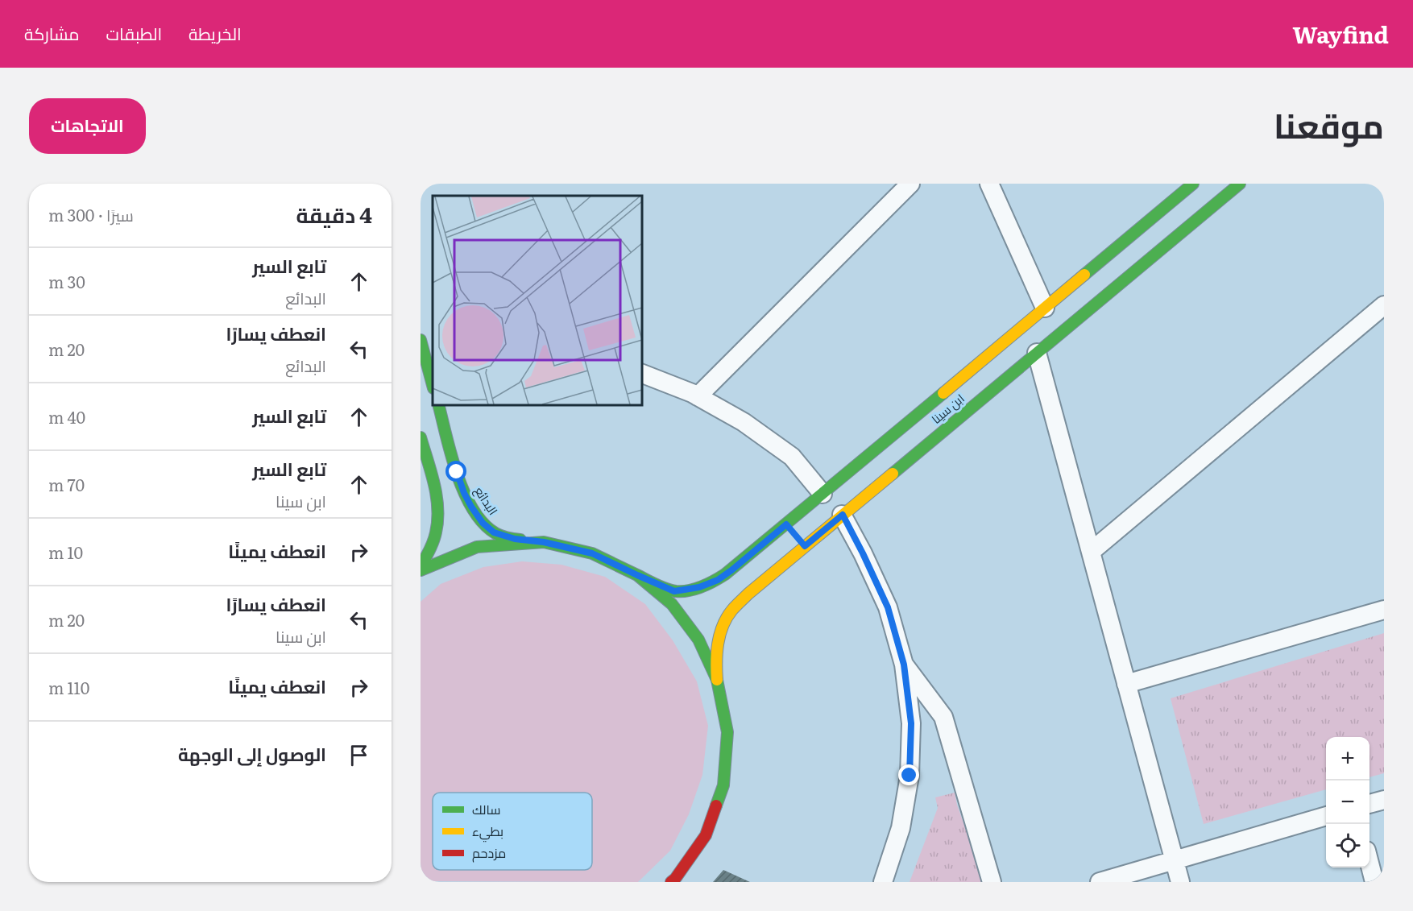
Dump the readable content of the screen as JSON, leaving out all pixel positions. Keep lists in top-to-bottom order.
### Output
{
  "streets": {
    "street": ["ابن سينا", "البدائع"]
  },
  "legend": ["سالك", "بطيء", "مزدحم"],
  "page": {
    "header": "Wayfind",
    "nav": ["الخريطة", "الطبقات", "مشاركة"],
    "title": "موقعنا",
    "buttons": "الاتجاهات",
    "heading": ["4 دقيقة", "سيرًا · 300 m"],
    "list": [
      ["تابع السير", "البدائع", "30 m"],
      ["انعطف يسارًا", "البدائع", "20 m"],
      ["تابع السير", "40 m"],
      ["تابع السير", "ابن سينا", "70 m"],
      ["انعطف يمينًا", "10 m"],
      ["انعطف يسارًا", "ابن سينا", "20 m"],
      ["انعطف يمينًا", "110 m"],
      "الوصول إلى الوجهة"
    ],
    "map_buttons": ["+", "−"]
  }
}
